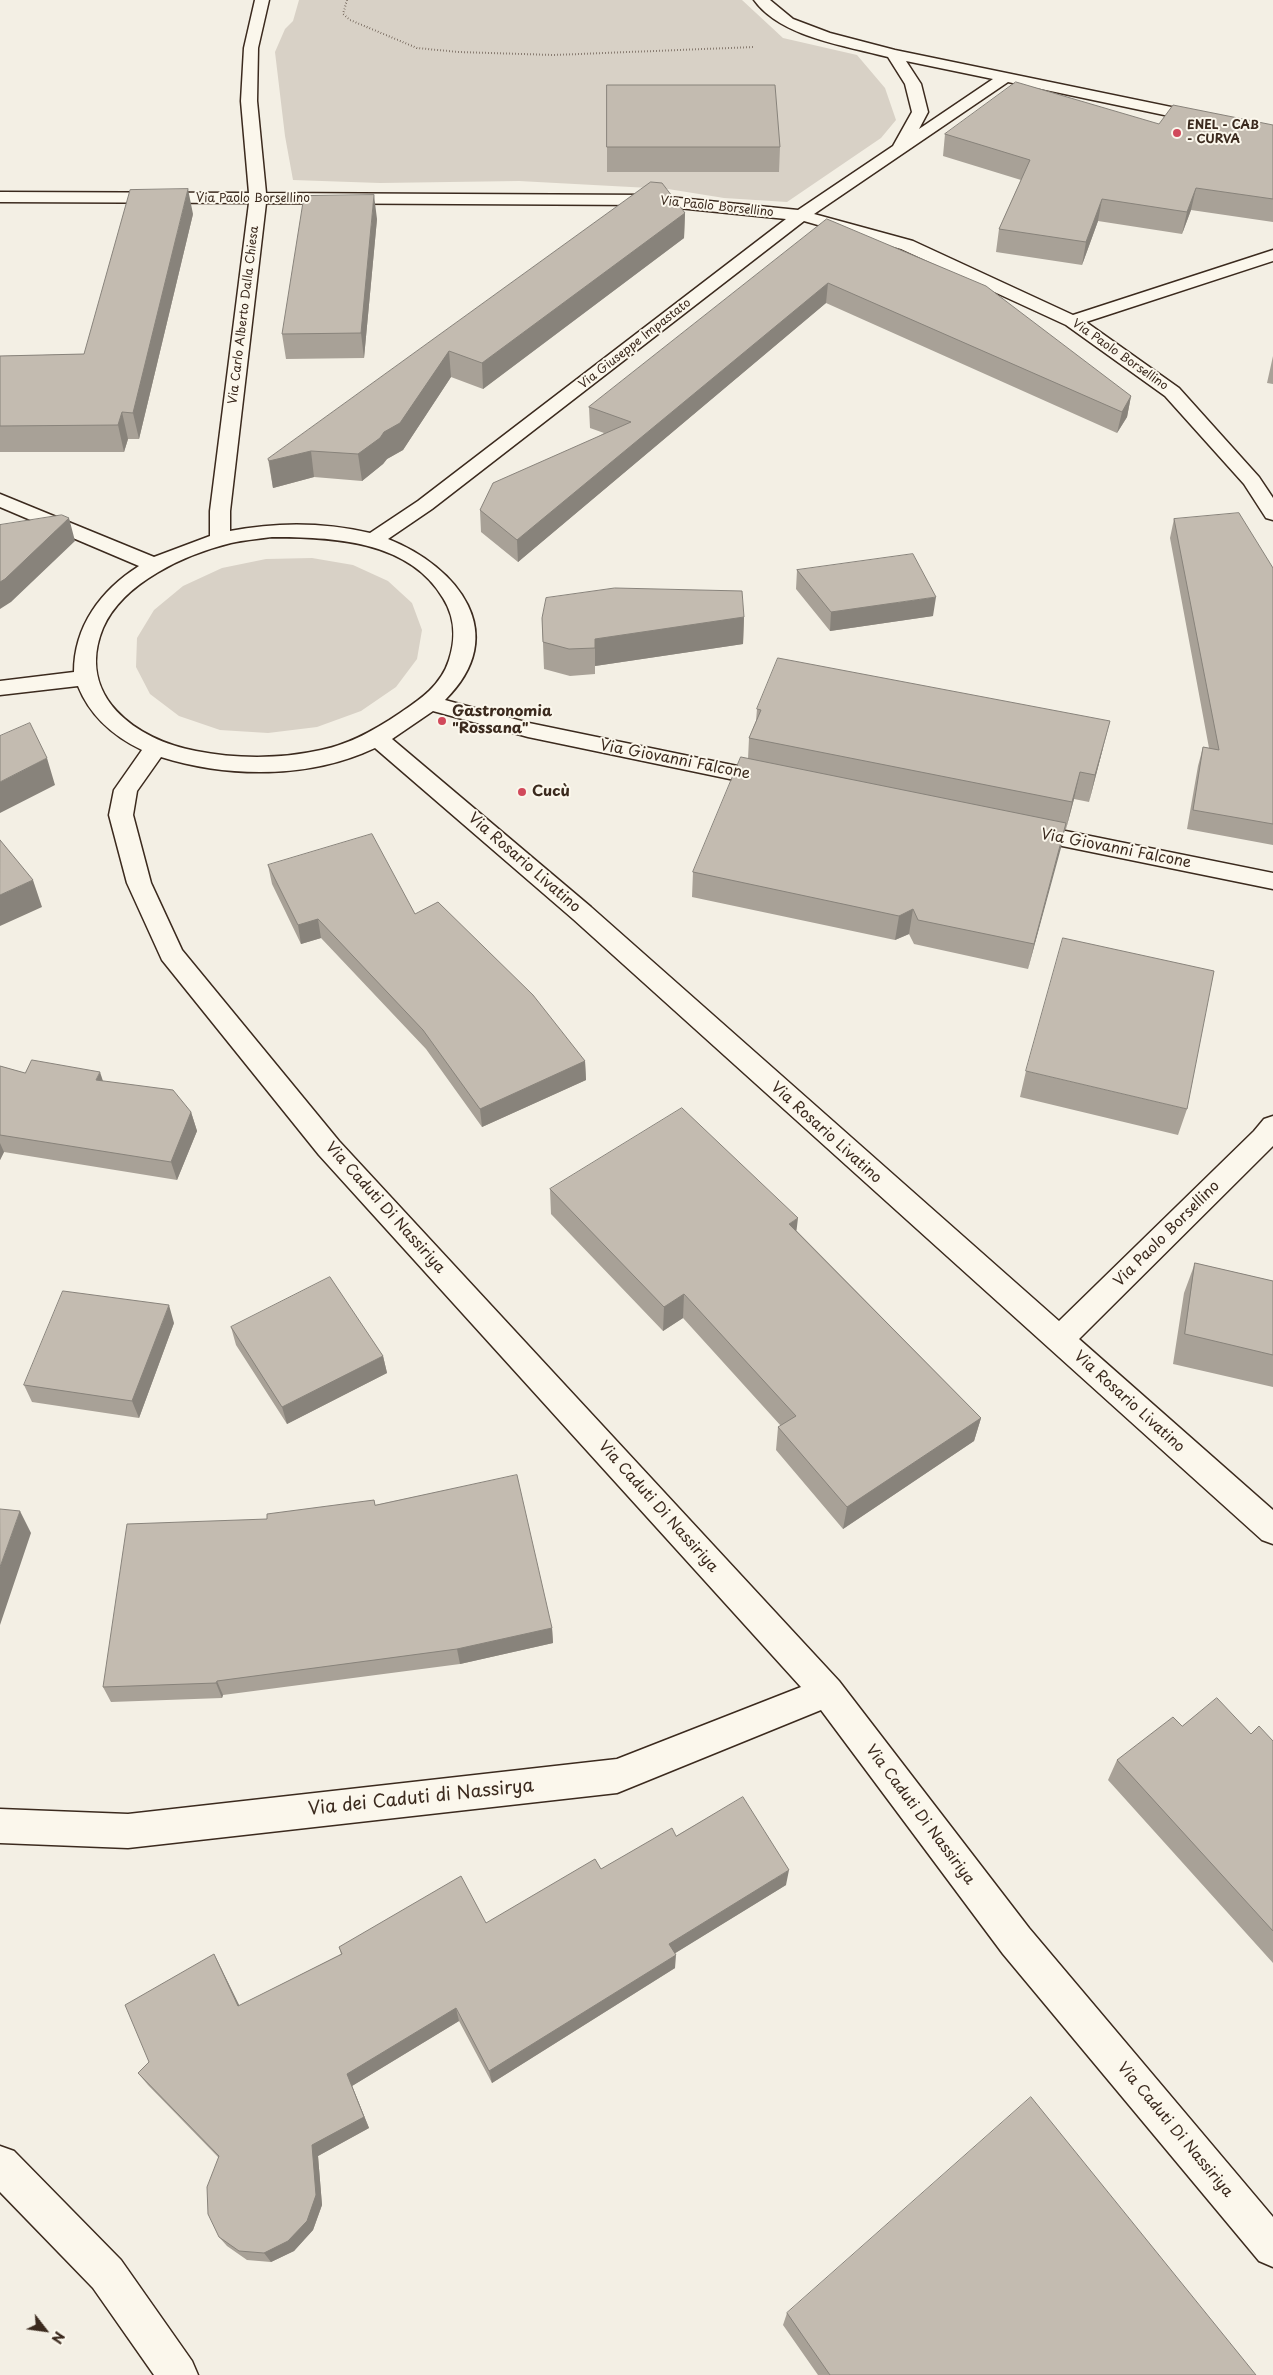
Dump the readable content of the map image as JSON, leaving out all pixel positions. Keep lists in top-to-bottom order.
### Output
{
  "streets": {
    "street": [
      "Via Paolo Borsellino",
      "Via Carlo Alberto Dalla Chiesa",
      "Via Giuseppe Impastato",
      "Via Giovanni Falcone",
      "Via Rosario Livatino",
      "Via Caduti Di Nassiriya",
      "Via dei Caduti di Nassirya"
    ]
  },
  "crossings": [
    ["Via Paolo Borsellino", "Via Carlo Alberto Dalla Chiesa"],
    ["Via Paolo Borsellino", "Via Giuseppe Impastato"],
    ["Via Paolo Borsellino", "Via Rosario Livatino"],
    ["Via Caduti Di Nassiriya", "Via dei Caduti di Nassirya"]
  ],
  "places": ["ENEL - CAB - CURVA", "Gastronomia \"Rossana\"", "Cucù"],
  "north": "bottom right"
}
